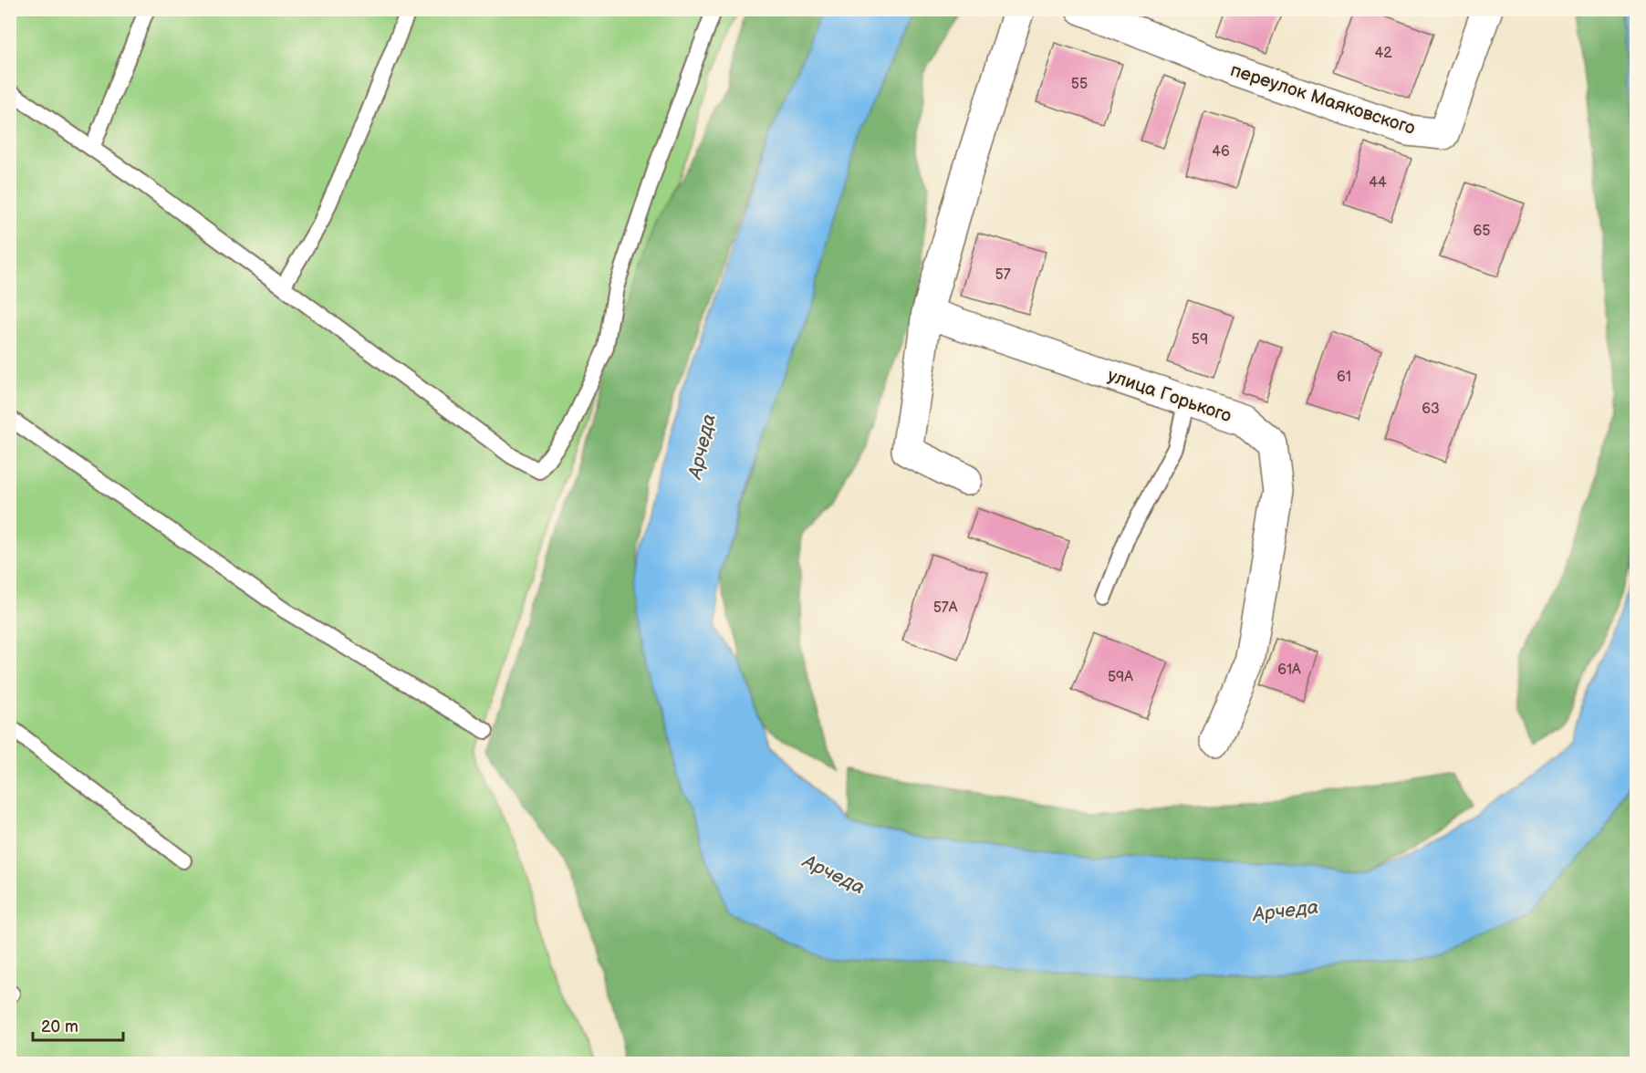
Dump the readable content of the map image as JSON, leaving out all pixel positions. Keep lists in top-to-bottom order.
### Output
{
  "streets": {
    "street": ["переулок Маяковского", "улица Горького"]
  },
  "water": ["Арчеда"],
  "house_numbers": [
    "42",
    "55",
    "46",
    "44",
    "65",
    "57",
    "59",
    "61",
    "63",
    "57А",
    "61А",
    "59А"
  ],
  "scale_bar": "20 m"
}
